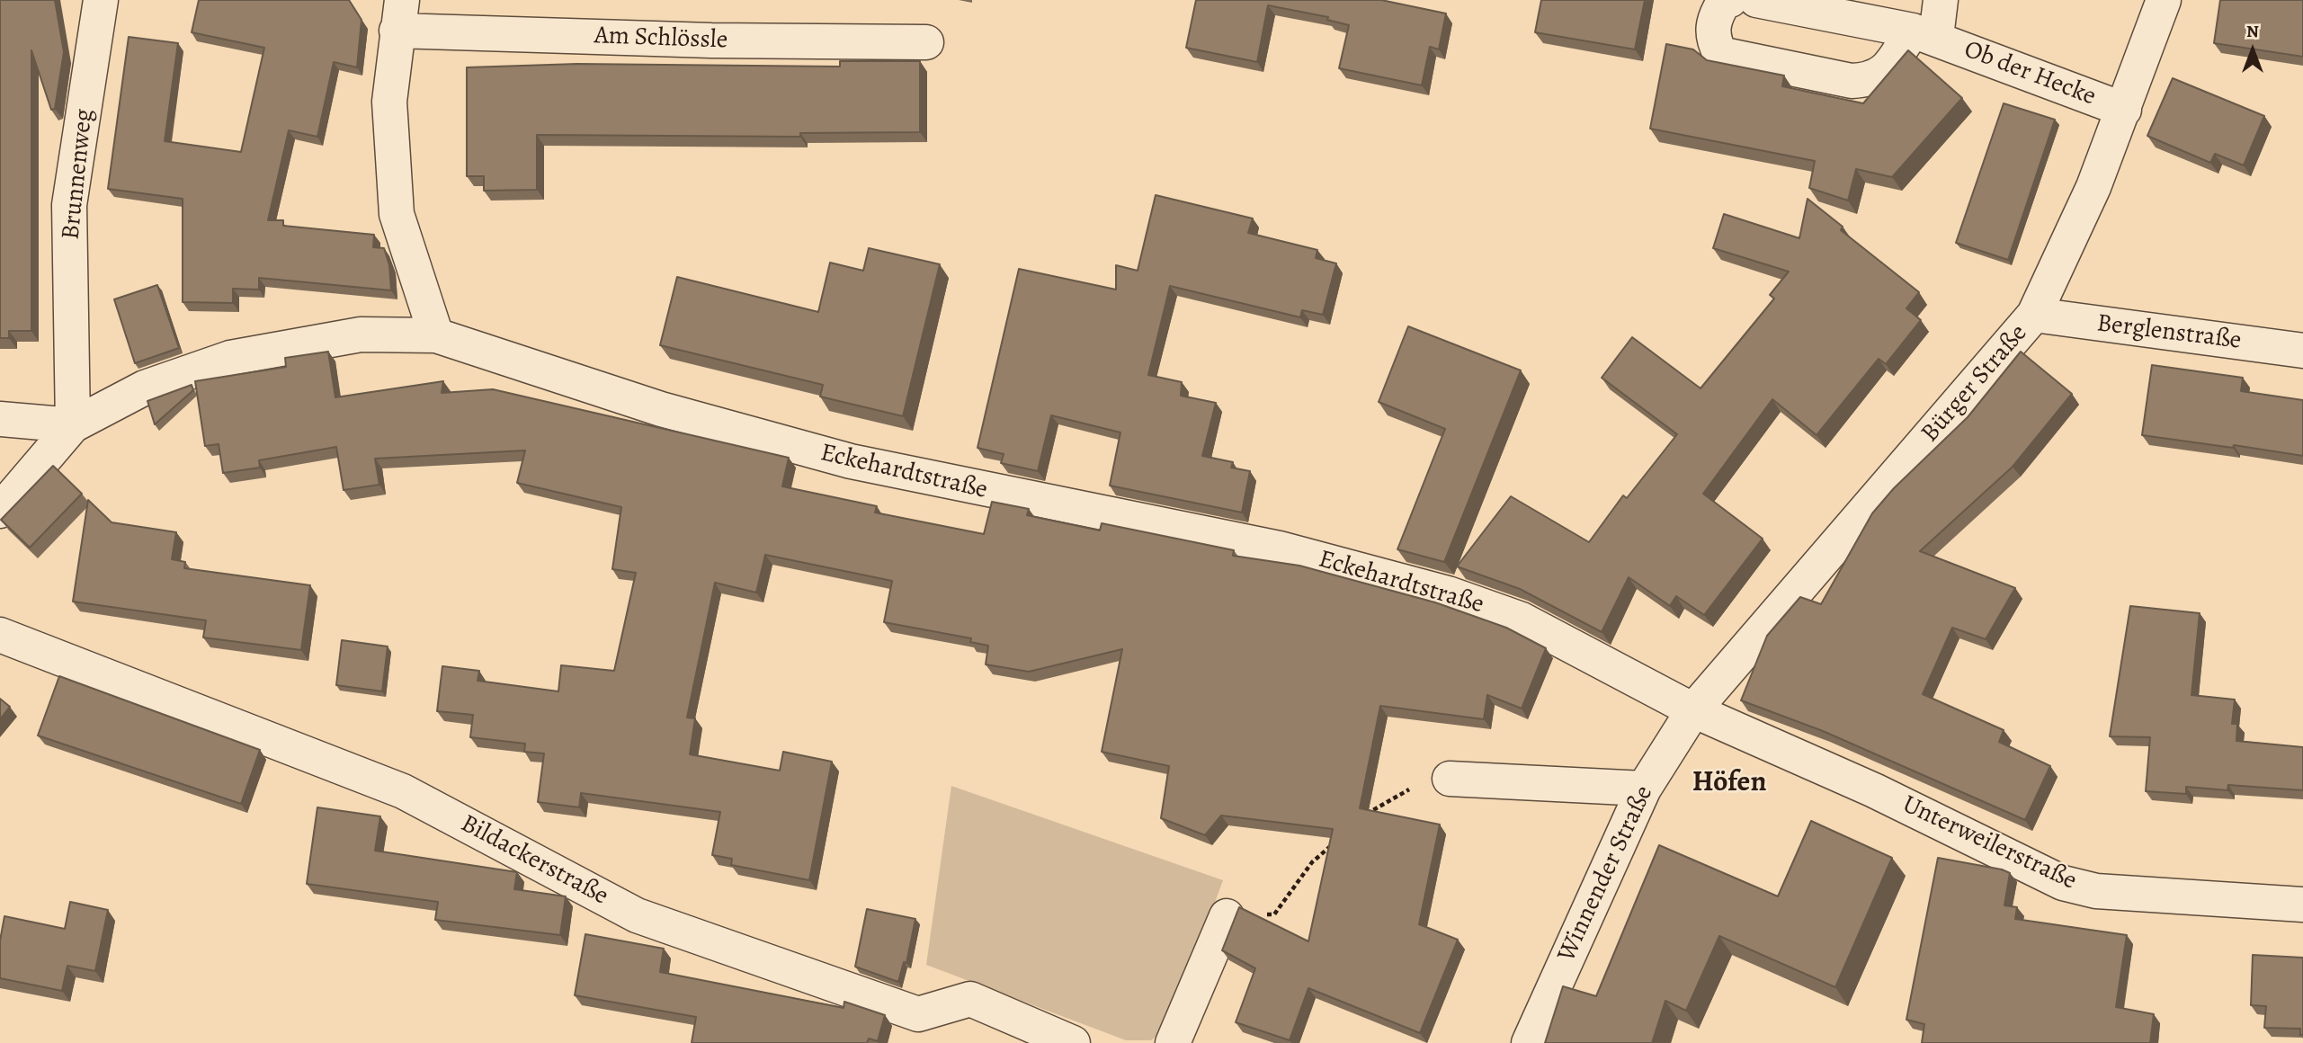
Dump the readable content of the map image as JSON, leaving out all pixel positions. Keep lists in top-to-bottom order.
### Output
{
  "streets": {
    "street": [
      "Am Schlössle",
      "Ob der Hecke",
      "Brunnenweg",
      "Berglenstraße",
      "Bürger Straße",
      "Eckehardtstraße",
      "Unterweilerstraße",
      "Bildackerstraße",
      "Winnender Straße"
    ]
  },
  "crossings": [
    ["Ob der Hecke", "Bürger Straße"],
    ["Brunnenweg", "Eckehardtstraße"],
    ["Berglenstraße", "Bürger Straße"],
    ["Bürger Straße", "Eckehardtstraße"],
    ["Bürger Straße", "Unterweilerstraße"],
    ["Bürger Straße", "Winnender Straße"],
    ["Eckehardtstraße", "Unterweilerstraße"],
    ["Eckehardtstraße", "Winnender Straße"],
    ["Unterweilerstraße", "Winnender Straße"]
  ],
  "districts": ["Höfen"],
  "north": "top"
}
